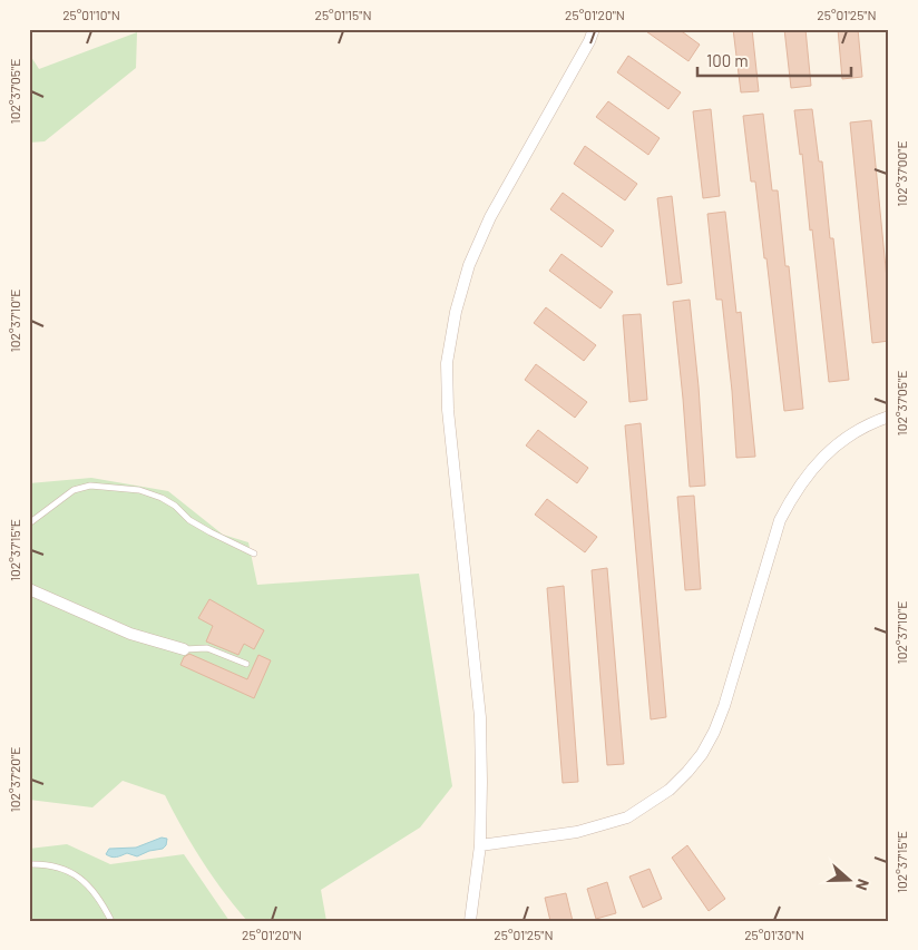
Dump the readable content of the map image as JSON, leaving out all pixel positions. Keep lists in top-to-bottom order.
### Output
{
  "scale_bar": "100 m",
  "north": "right",
  "coordinates": [
    "25°01'10\"N",
    "25°01'15\"N",
    "25°01'20\"N",
    "25°01'25\"N",
    "102°37'05\"E",
    "102°37'00\"E",
    "102°37'10\"E",
    "102°37'15\"E",
    "102°37'20\"E",
    "25°01'30\"N"
  ]
}
